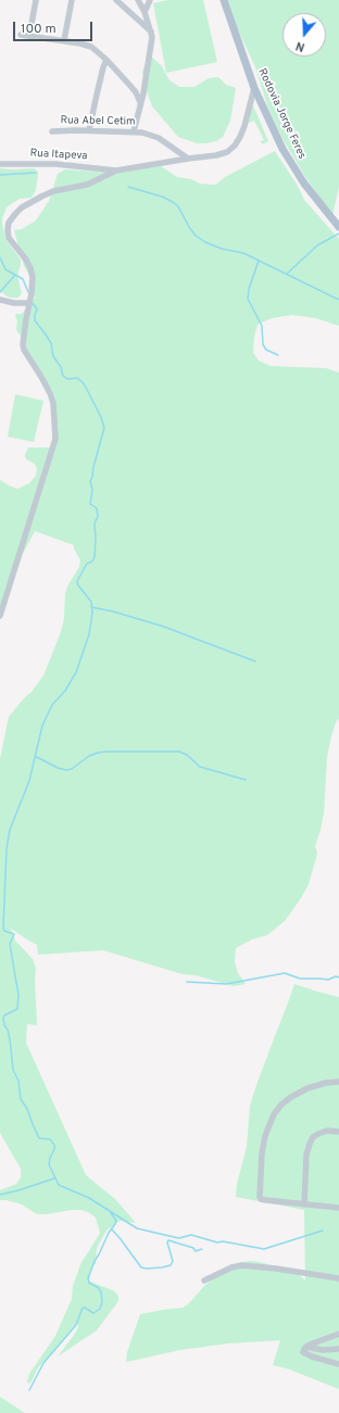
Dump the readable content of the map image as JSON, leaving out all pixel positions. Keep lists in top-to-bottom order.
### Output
{
  "streets": {
    "main road": ["Rodovia Jorge Feres"],
    "street": ["Rua Abel Cetim", "Rua Itapeva"]
  },
  "scale_bar": "100 m",
  "north": "bottom"
}
